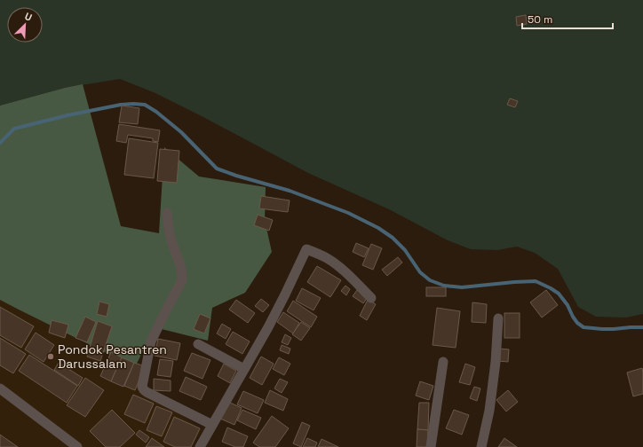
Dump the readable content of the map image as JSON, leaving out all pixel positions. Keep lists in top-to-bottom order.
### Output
{
  "places": ["Pondok Pesantren Darussalam"],
  "scale_bar": "50 m",
  "north": "top right"
}
